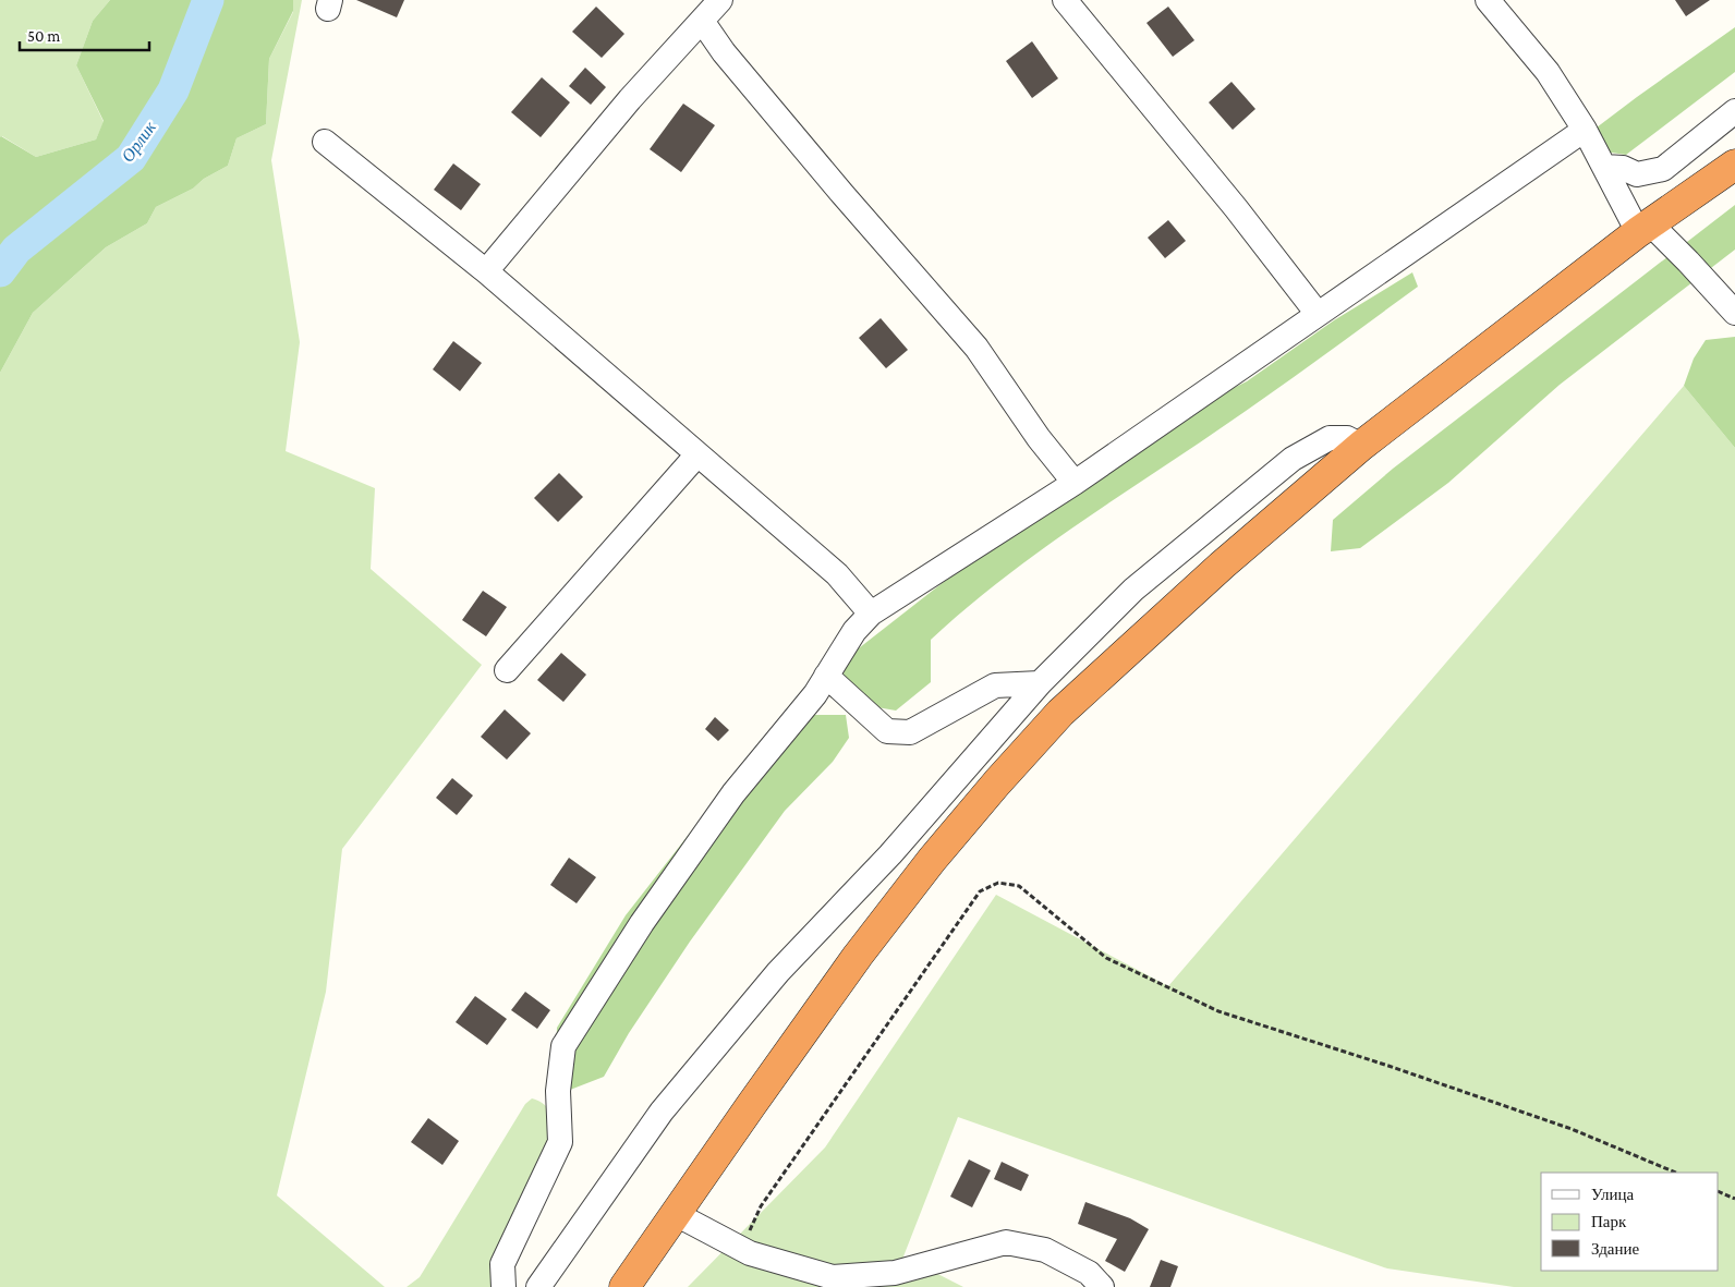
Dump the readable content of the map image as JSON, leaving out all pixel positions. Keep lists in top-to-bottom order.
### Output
{
  "water": ["Орлик"],
  "legend": ["Улица", "Парк", "Здание"],
  "scale_bar": "50 m"
}
